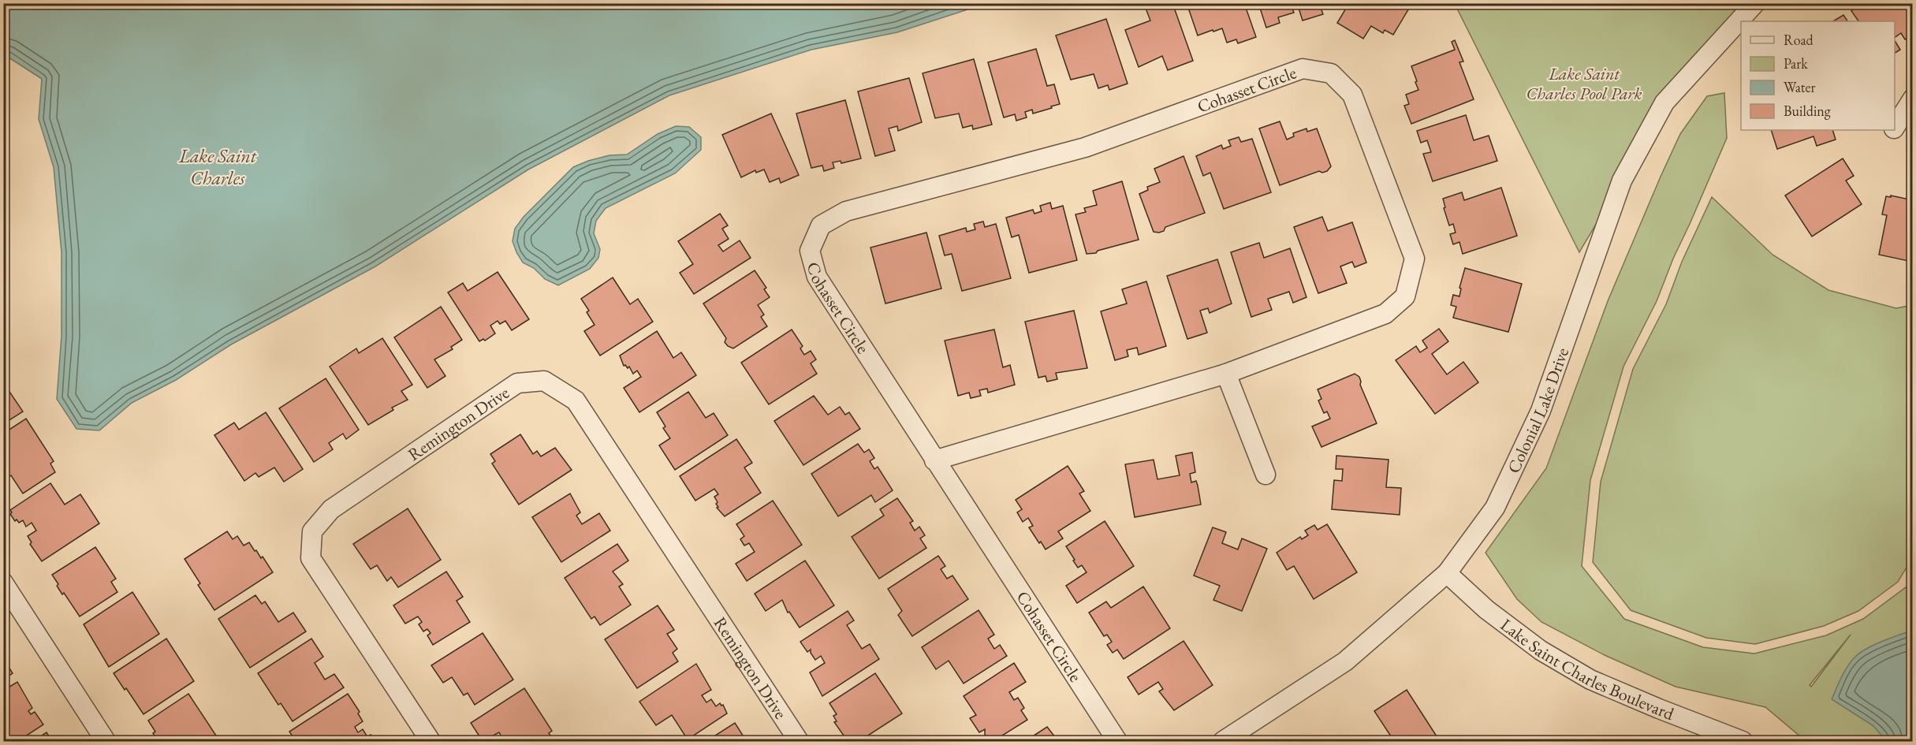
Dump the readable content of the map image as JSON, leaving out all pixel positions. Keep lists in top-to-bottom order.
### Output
{
  "streets": {
    "street": [
      "Cohasset Circle",
      "Colonial Lake Drive",
      "Remington Drive",
      "Lake Saint Charles Boulevard"
    ]
  },
  "crossings": [
    ["Colonial Lake Drive", "Lake Saint Charles Boulevard"]
  ],
  "water": ["Lake Saint Charles"],
  "parks": ["Lake Saint Charles Pool Park"],
  "legend": [
    "Road",
    "Park",
    "Water",
    "Building"
  ]
}
